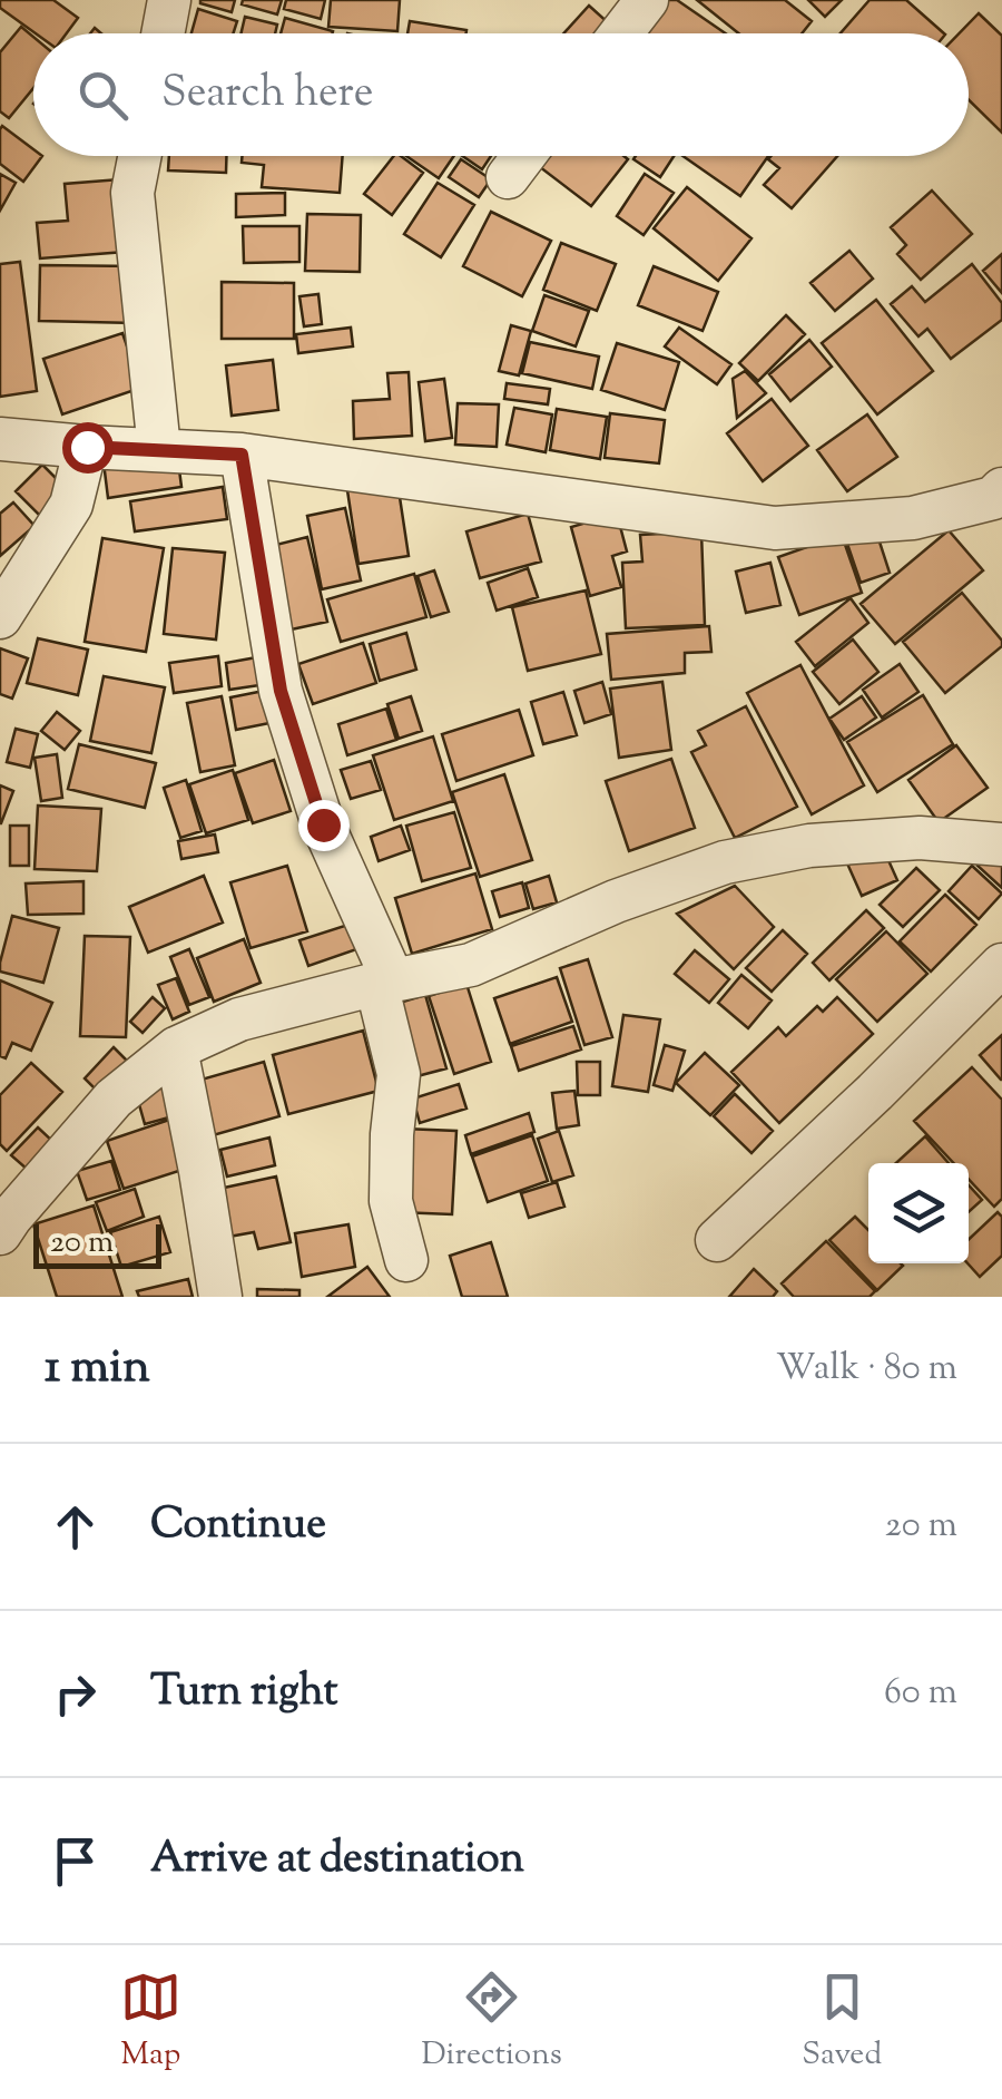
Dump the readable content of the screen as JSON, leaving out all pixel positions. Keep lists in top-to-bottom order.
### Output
{
  "scale_bar": "20 m",
  "page": {
    "search": "Search here",
    "scale": "20 m",
    "heading": ["1 min", "Walk · 80 m"],
    "list": [
      ["Continue", "20 m"],
      ["Turn right", "60 m"],
      "Arrive at destination"
    ],
    "nav": ["Map", "Directions", "Saved"]
  }
}
